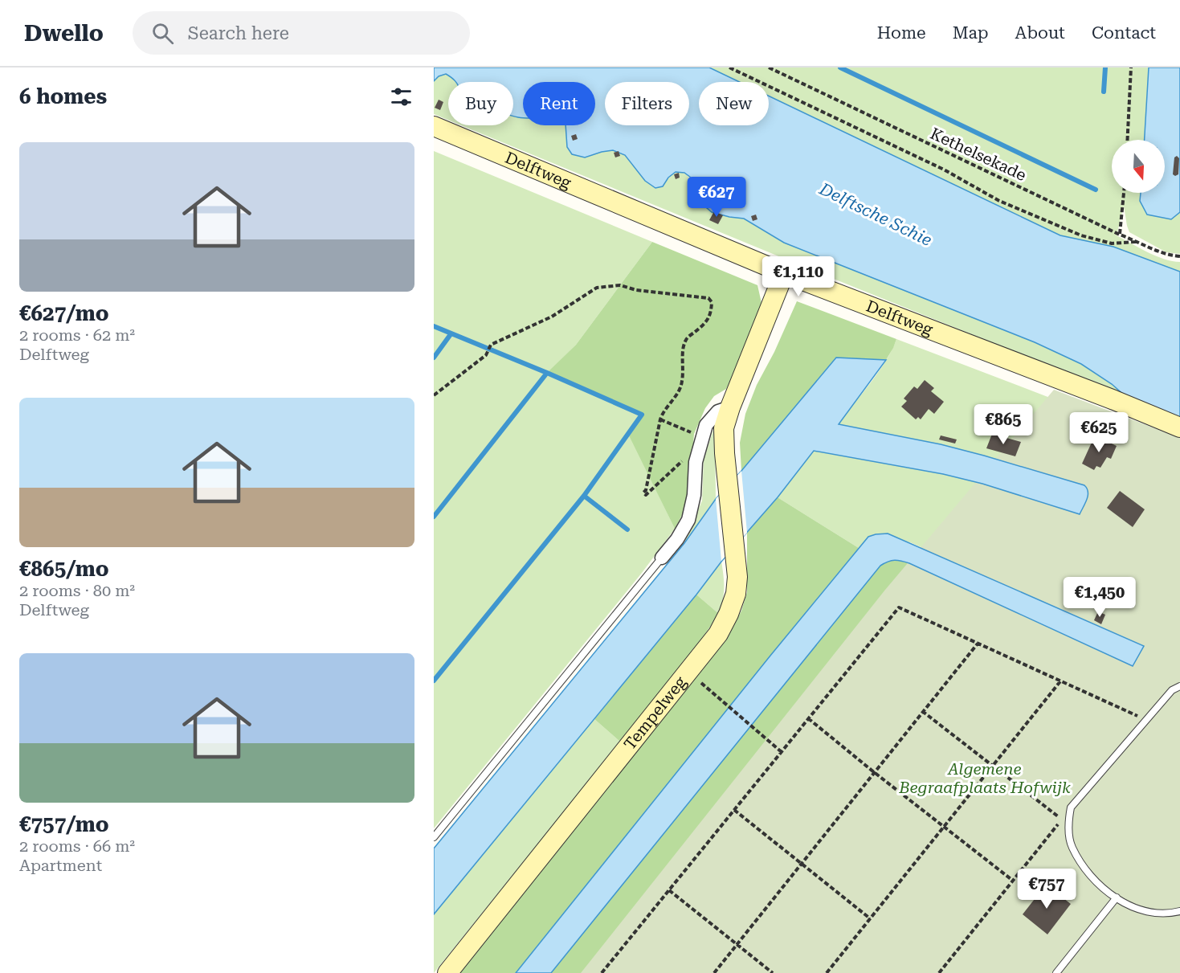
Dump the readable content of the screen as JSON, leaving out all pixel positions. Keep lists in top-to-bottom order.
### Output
{
  "streets": {
    "street": ["Delftweg", "Tempelweg"],
    "path": ["Kethelsekade"]
  },
  "crossings": [
    ["Delftweg", "Tempelweg"]
  ],
  "water": ["Delftsche Schie"],
  "parks": ["Algemene Begraafplaats Hofwijk"],
  "north": "bottom",
  "page": {
    "header": "Dwello",
    "search": "Search here",
    "nav": [
      "Home",
      "Map",
      "About",
      "Contact"
    ],
    "heading": "6 homes",
    "chip": [
      "Buy",
      "Rent",
      "Filters",
      "New"
    ],
    "list": [
      {
        "name": "€627/mo",
        "note": "2 rooms · 62 m² · Delftweg"
      },
      {
        "name": "€865/mo",
        "note": "2 rooms · 80 m² · Delftweg"
      },
      {
        "name": "€757/mo",
        "note": "2 rooms · 66 m² · Apartment"
      }
    ],
    "price": [
      "€627",
      "€1,110",
      "€865",
      "€625",
      "€1,450",
      "€757"
    ]
  }
}
